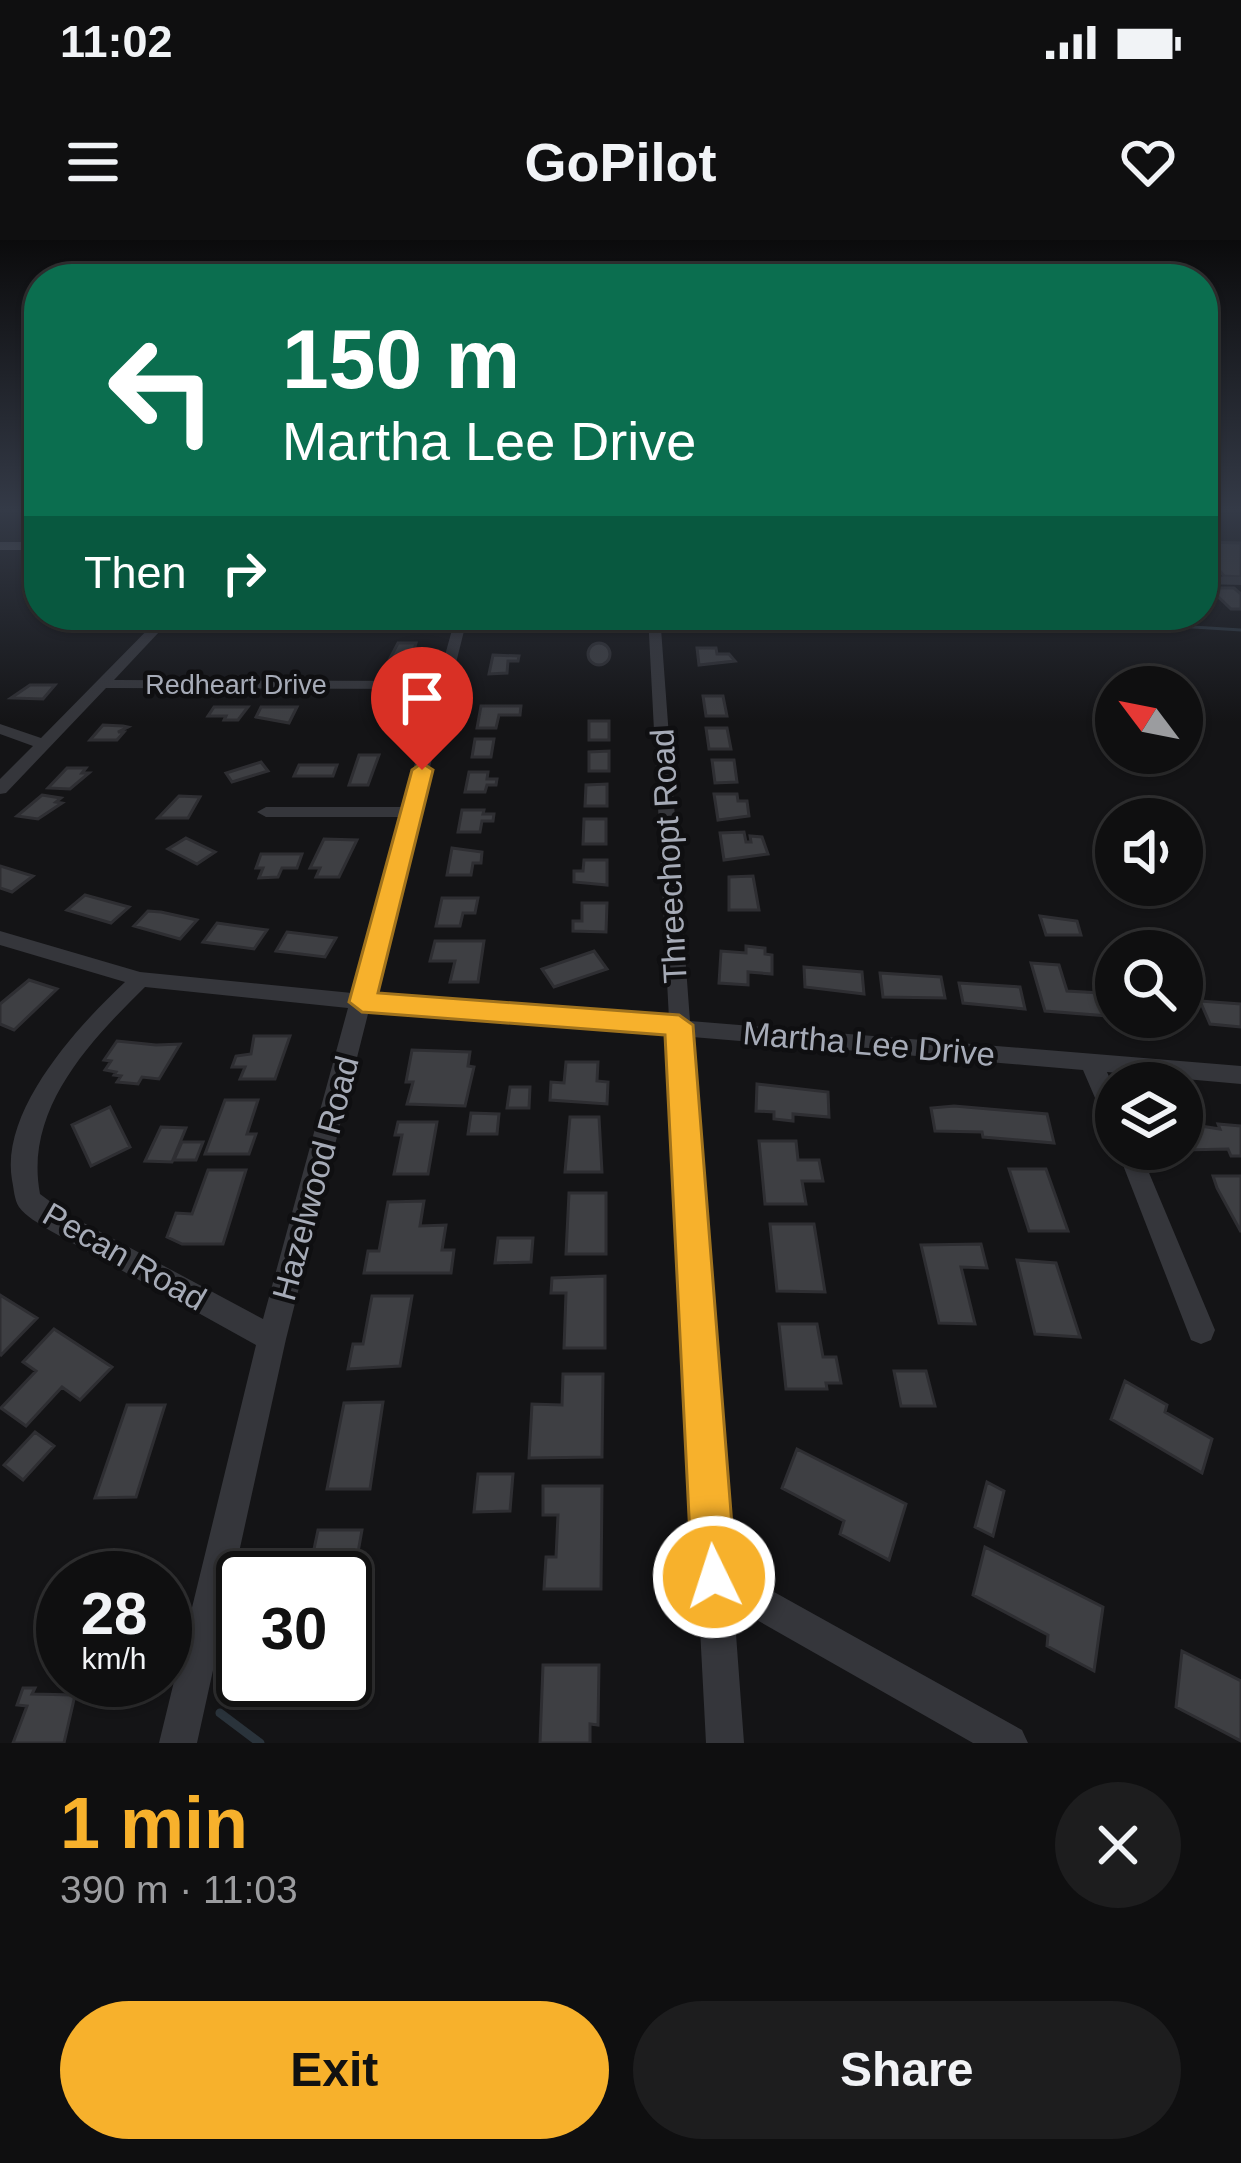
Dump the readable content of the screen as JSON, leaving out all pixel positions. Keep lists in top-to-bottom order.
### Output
{
  "streets": {
    "street": [
      "Redheart Drive",
      "Threechopt Road",
      "Martha Lee Drive",
      "Hazelwood Road",
      "Pecan Road"
    ]
  },
  "crossings": [
    ["Redheart Drive", "Hazelwood Road"],
    ["Threechopt Road", "Martha Lee Drive"],
    ["Martha Lee Drive", "Hazelwood Road"],
    ["Martha Lee Drive", "Pecan Road"],
    ["Hazelwood Road", "Pecan Road"]
  ],
  "north": "top left",
  "page": {
    "status": "11:02",
    "header": "GoPilot",
    "turn": ["150 m", "Martha Lee Drive"],
    "then": "Then",
    "speed": "28 km/h",
    "limit": "30",
    "heading": ["1 min", "390 m · 11:03"],
    "buttons": ["Exit", "Share"]
  }
}
